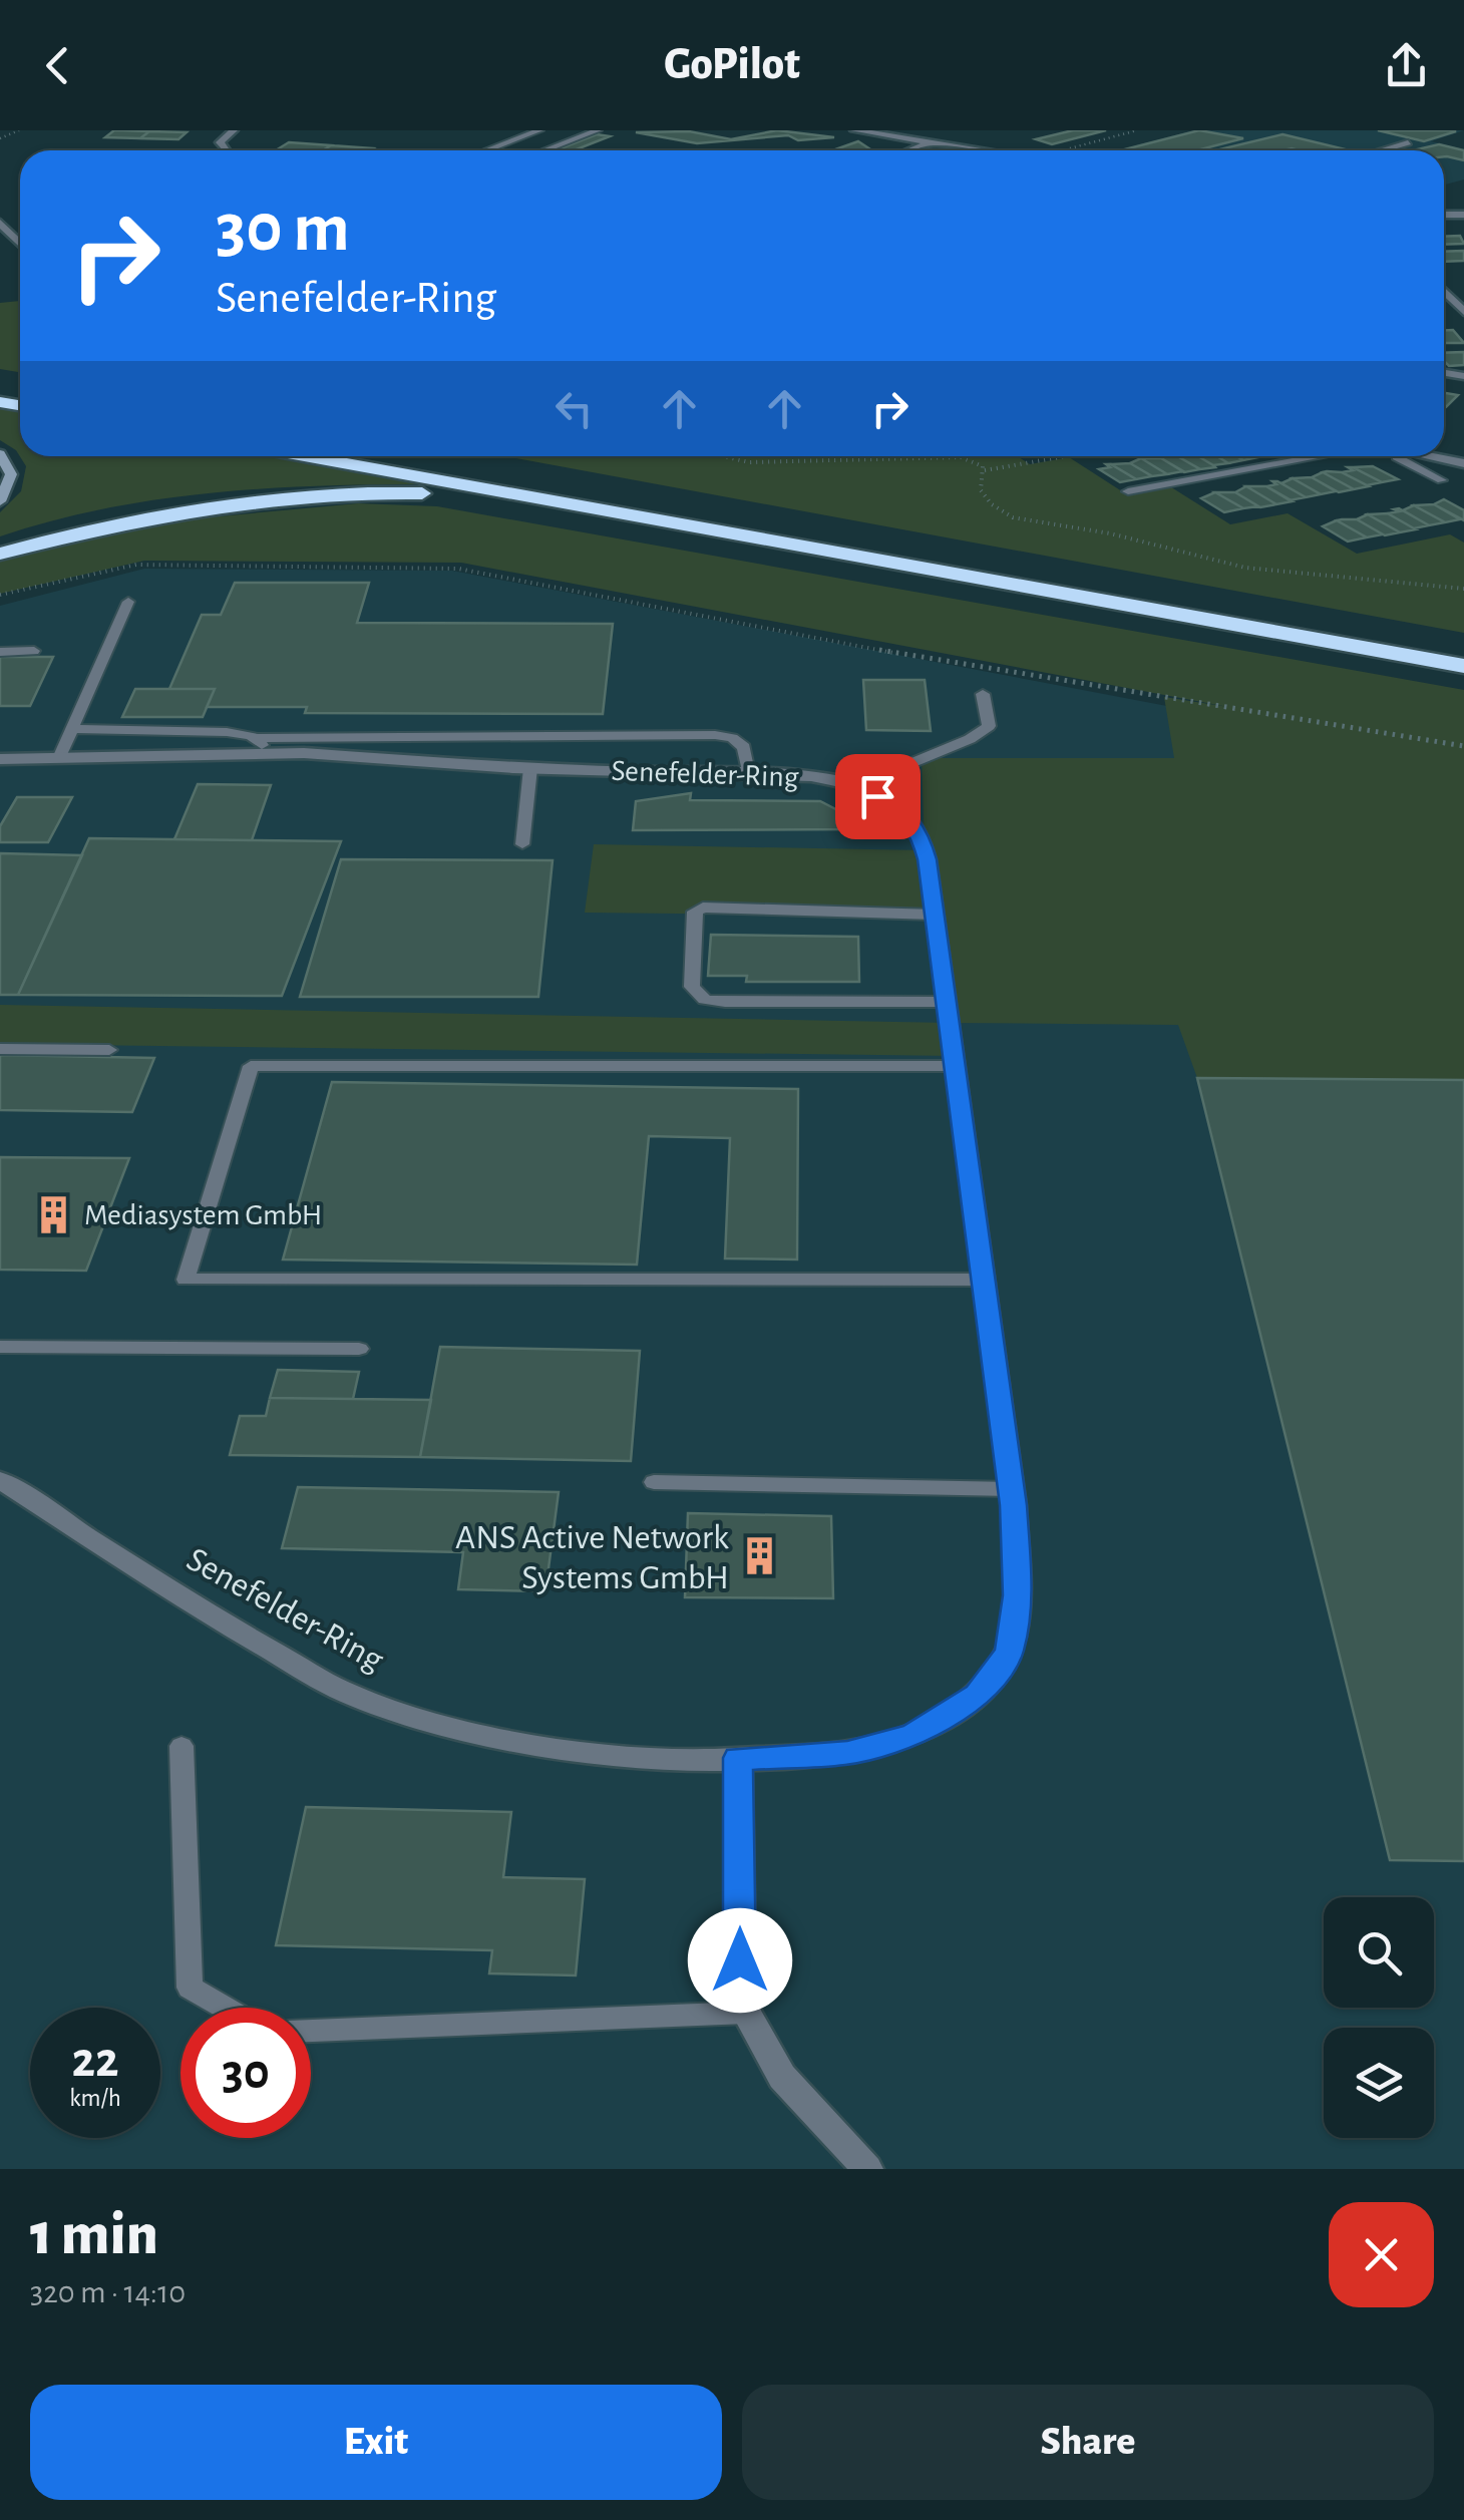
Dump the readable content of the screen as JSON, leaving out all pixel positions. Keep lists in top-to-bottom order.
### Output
{
  "streets": {
    "street": ["Senefelder-Ring"]
  },
  "places": {
    "building": ["Mediasystem GmbH", "ANS Active Network Systems GmbH"]
  },
  "page": {
    "header": "GoPilot",
    "turn": ["30 m", "Senefelder-Ring"],
    "speed": "22 km/h",
    "limit": "30",
    "heading": ["1 min", "320 m · 14:10"],
    "buttons": ["Exit", "Share"]
  }
}
